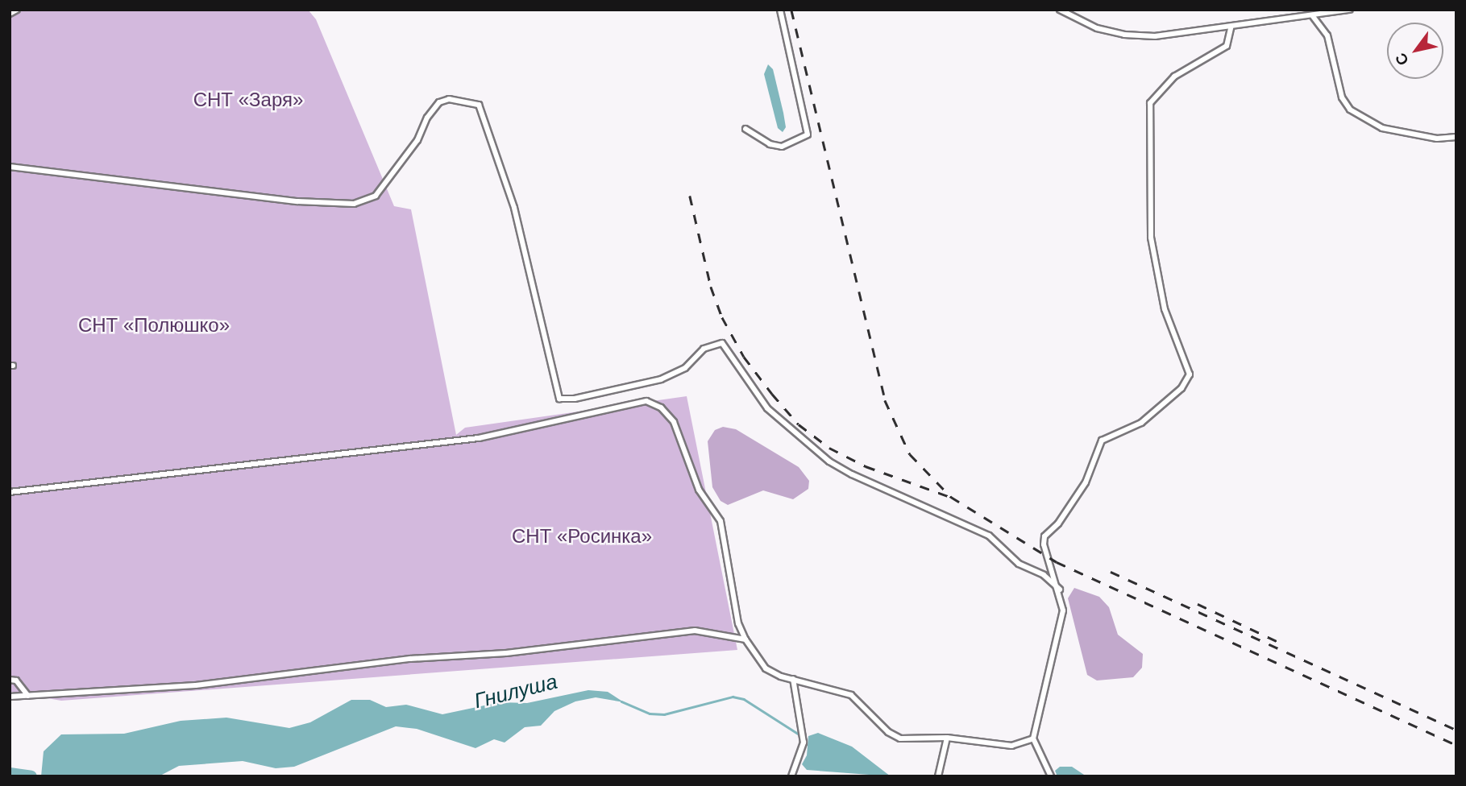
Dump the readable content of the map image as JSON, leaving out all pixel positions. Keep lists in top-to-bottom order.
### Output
{
  "water": ["Гнилуша"],
  "parks": ["СНТ «Заря»", "СНТ «Полюшко»", "СНТ «Росинка»"],
  "north": "bottom left"
}
